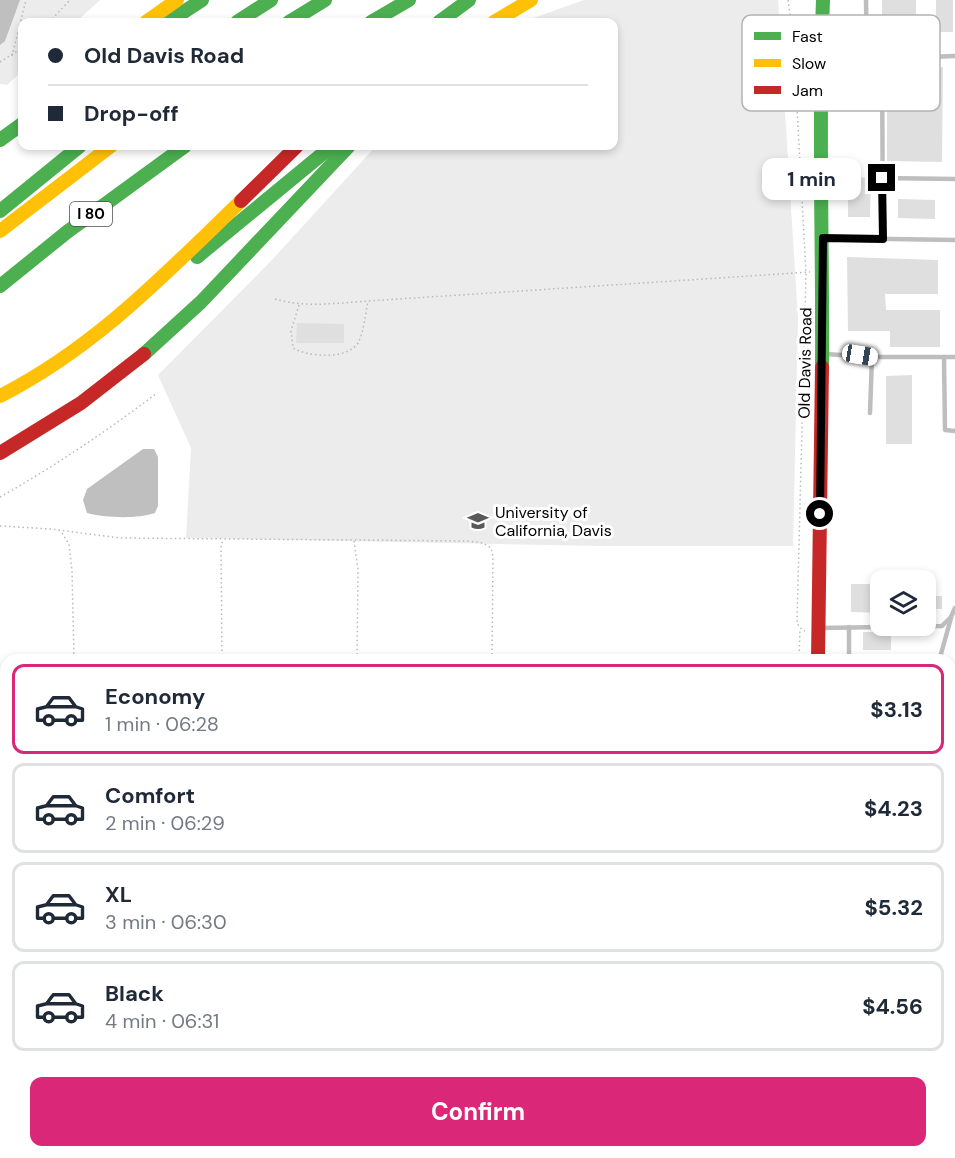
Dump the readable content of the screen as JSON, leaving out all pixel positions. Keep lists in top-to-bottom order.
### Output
{
  "streets": {
    "main road": ["I 80", "Old Davis Road"]
  },
  "places": {
    "school or university": ["University of California, Davis"]
  },
  "legend": ["Fast", "Slow", "Jam"],
  "page": {
    "banner": ["Old Davis Road", "Drop-off"],
    "bubble": "1 min",
    "list": [
      {
        "name": "Economy",
        "note": "1 min · 06:28",
        "value": "$3.13"
      },
      {
        "name": "Comfort",
        "note": "2 min · 06:29",
        "value": "$4.23"
      },
      {
        "name": "XL",
        "note": "3 min · 06:30",
        "value": "$5.32"
      },
      {
        "name": "Black",
        "note": "4 min · 06:31",
        "value": "$4.56"
      }
    ],
    "buttons": "Confirm"
  }
}
